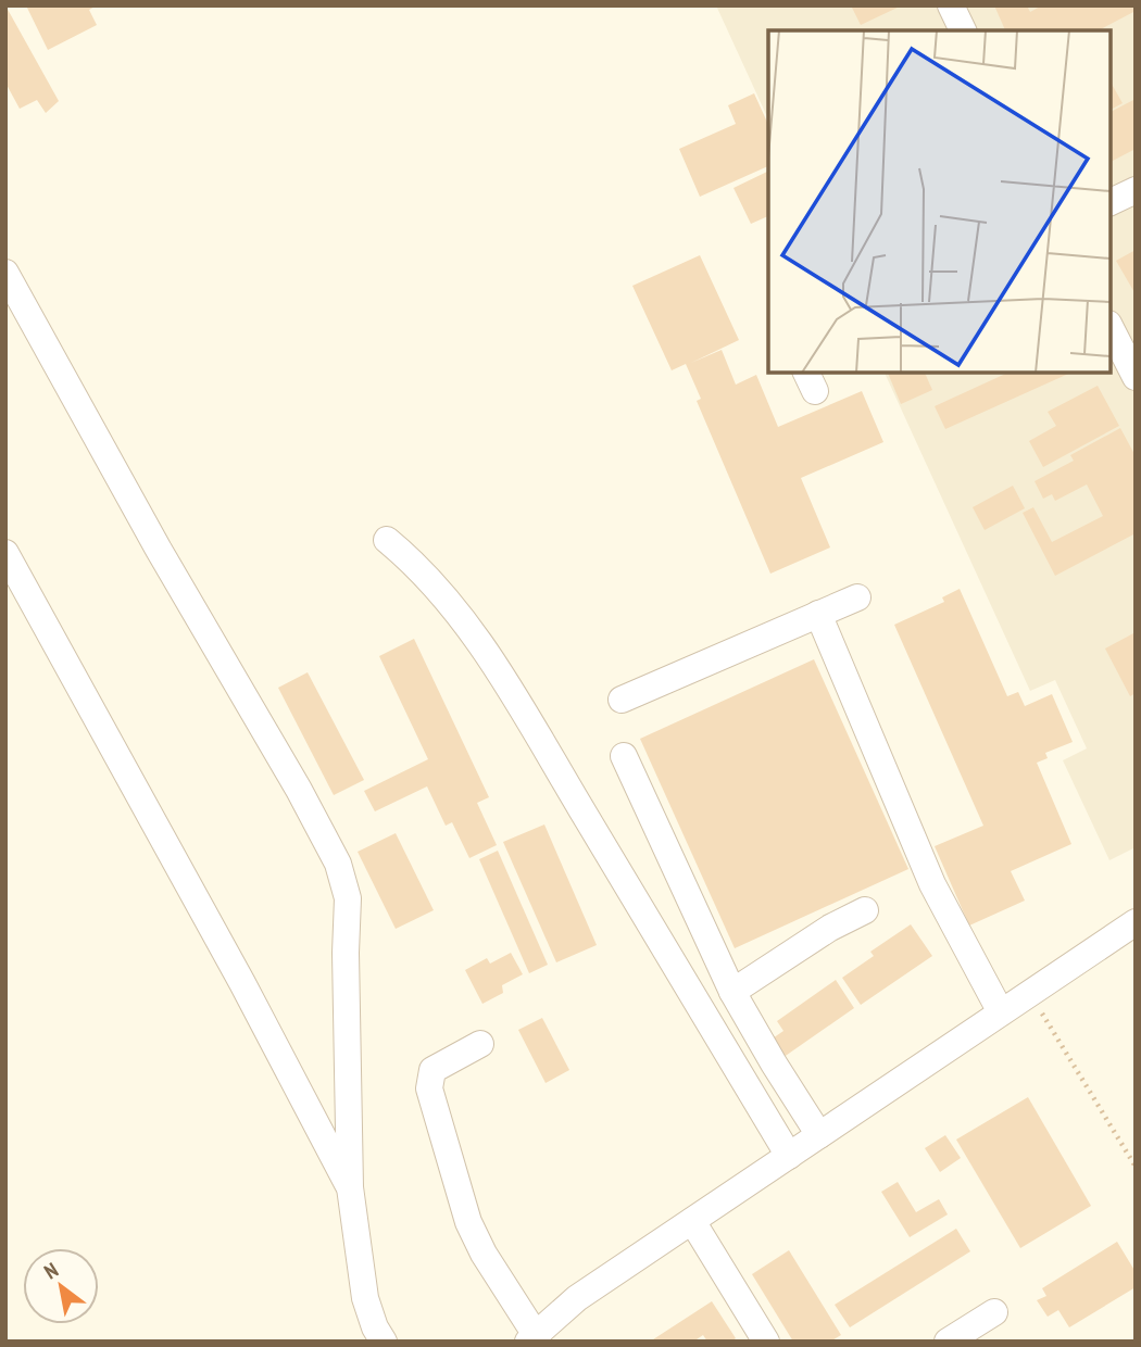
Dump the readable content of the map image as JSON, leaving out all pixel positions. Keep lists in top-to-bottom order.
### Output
{
  "north": "top left"
}
